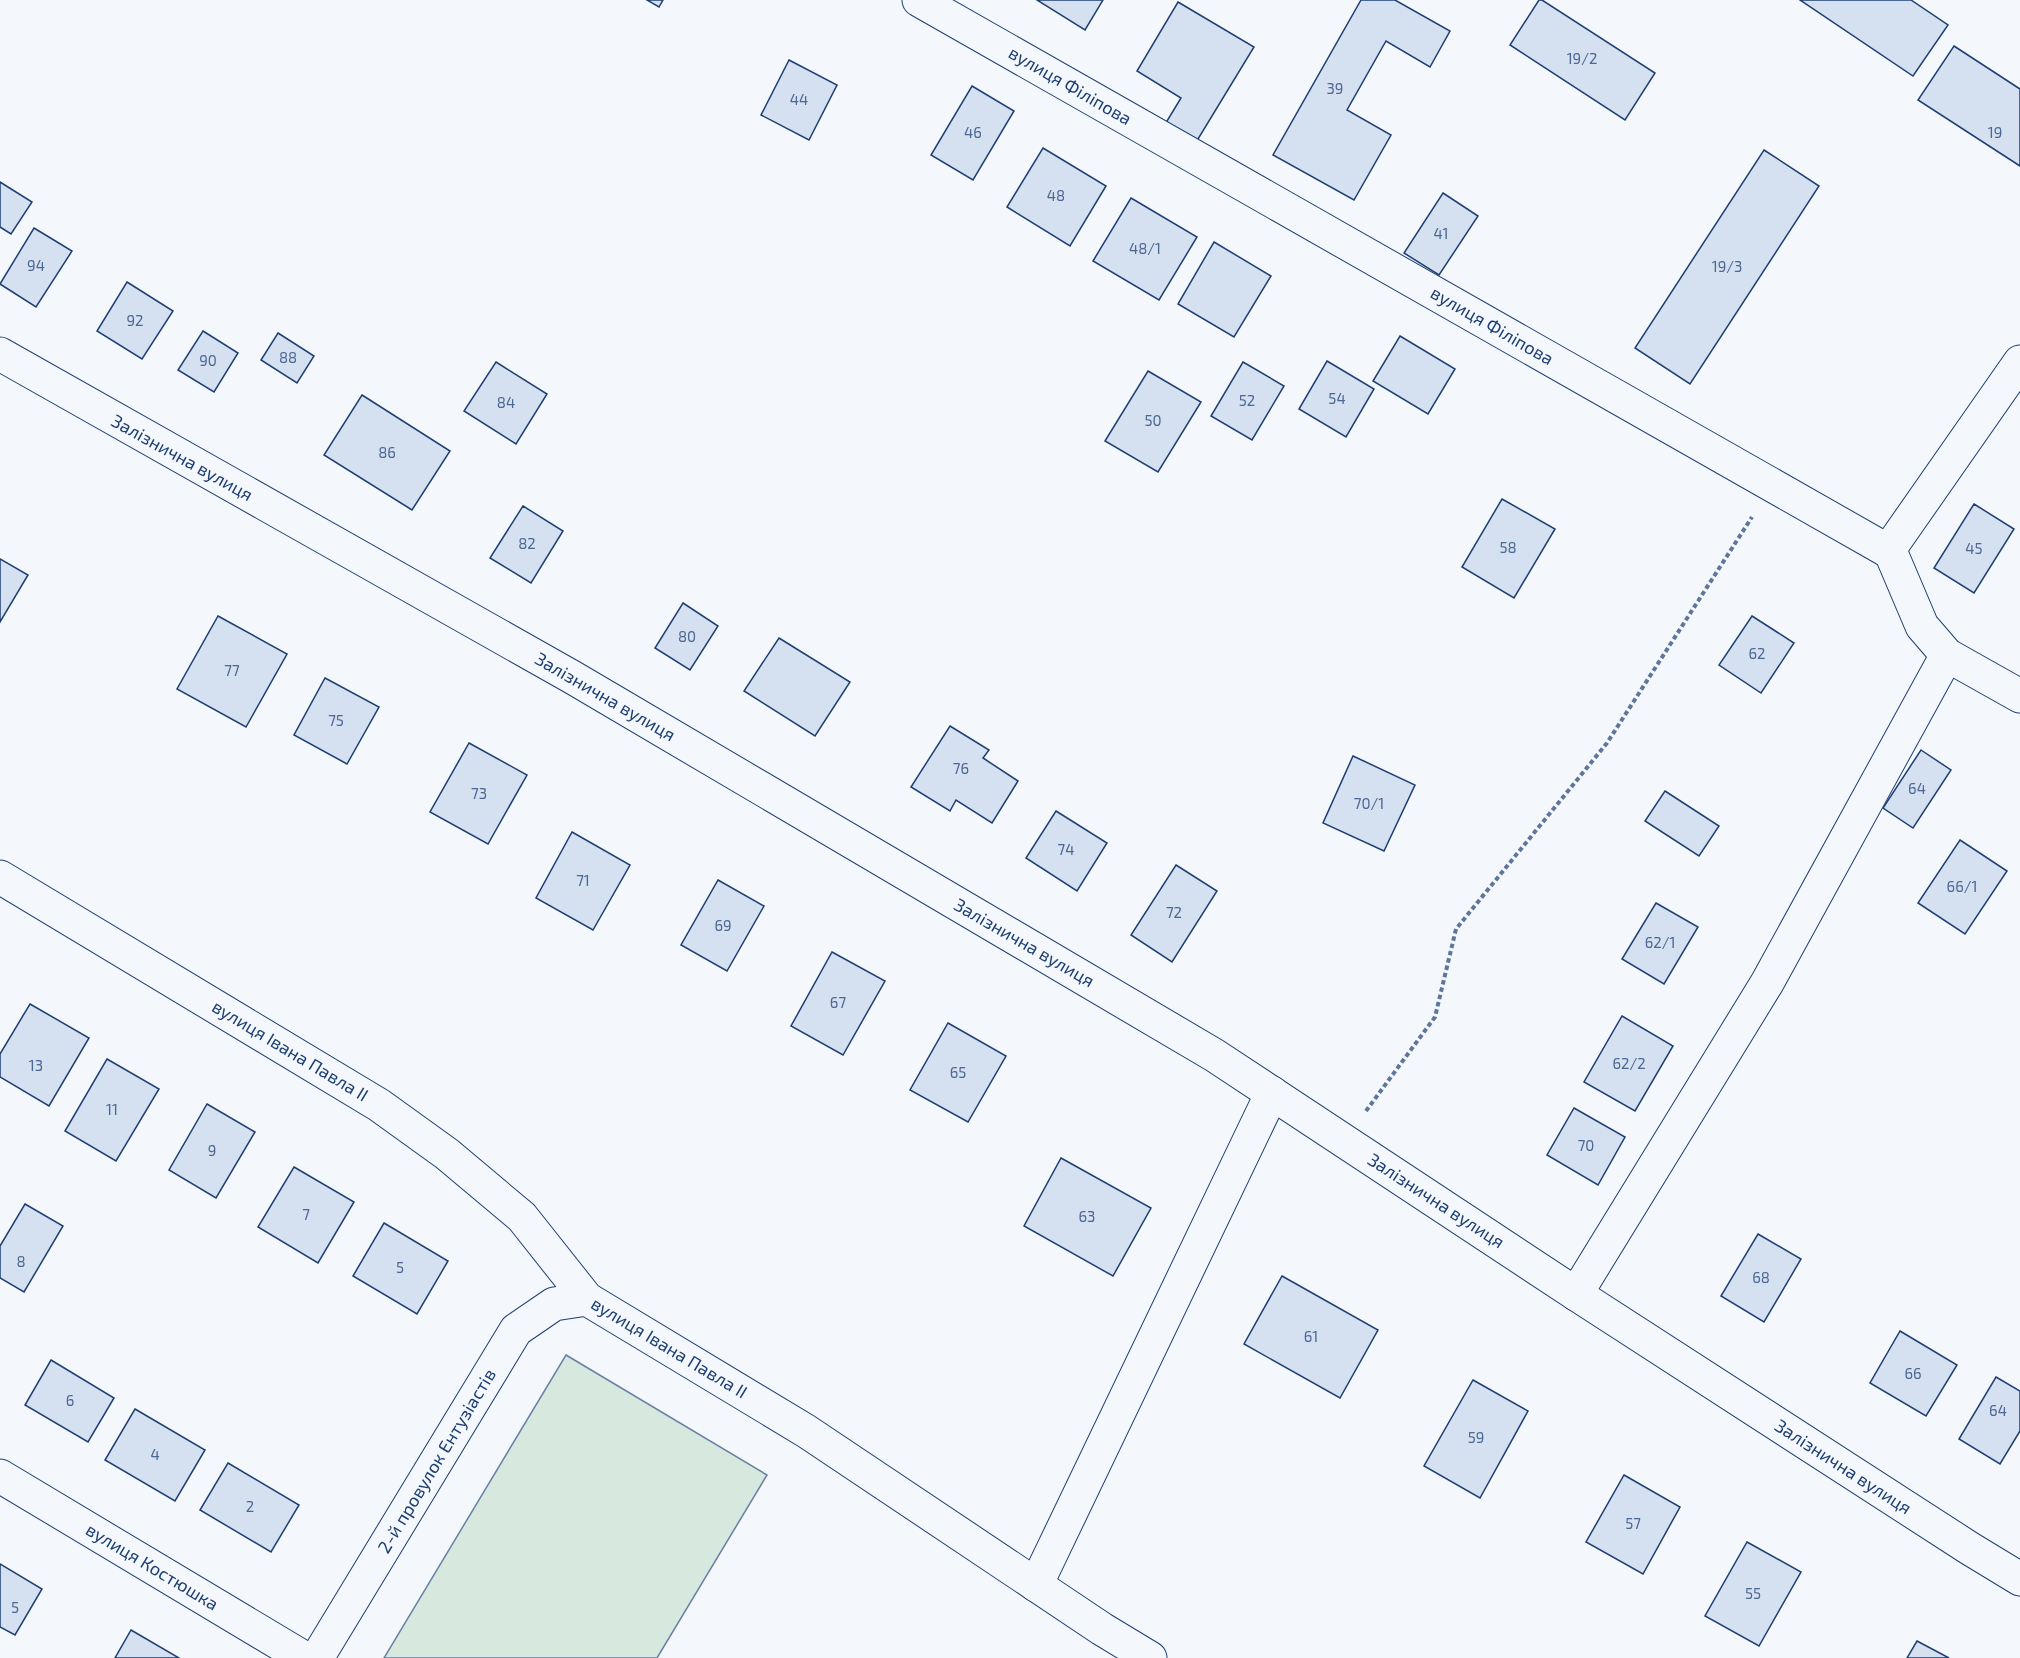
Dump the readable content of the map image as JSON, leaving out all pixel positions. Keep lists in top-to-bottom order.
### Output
{
  "streets": {
    "street": [
      "вулиця Філіпова",
      "Залізнична вулиця",
      "вулиця Івана Павла II",
      "2-й провулок Ентузіастів",
      "вулиця Костюшка"
    ]
  },
  "crossings": [
    ["вулиця Івана Павла II", "2-й провулок Ентузіастів"]
  ],
  "house_numbers": [
    "19/2",
    "39",
    "44",
    "46",
    "19",
    "48",
    "41",
    "48/1",
    "94",
    "19/3",
    "92",
    "88",
    "90",
    "54",
    "52",
    "84",
    "50",
    "86",
    "82",
    "58",
    "45",
    "80",
    "62",
    "77",
    "75",
    "76",
    "64",
    "73",
    "70/1",
    "74",
    "71",
    "66/1",
    "72",
    "69",
    "62/1",
    "67",
    "62/2",
    "13",
    "65",
    "11",
    "70",
    "9",
    "7",
    "63",
    "8",
    "5",
    "68",
    "61",
    "66",
    "6",
    "64",
    "59",
    "4",
    "2",
    "57",
    "55",
    "5"
  ]
}
